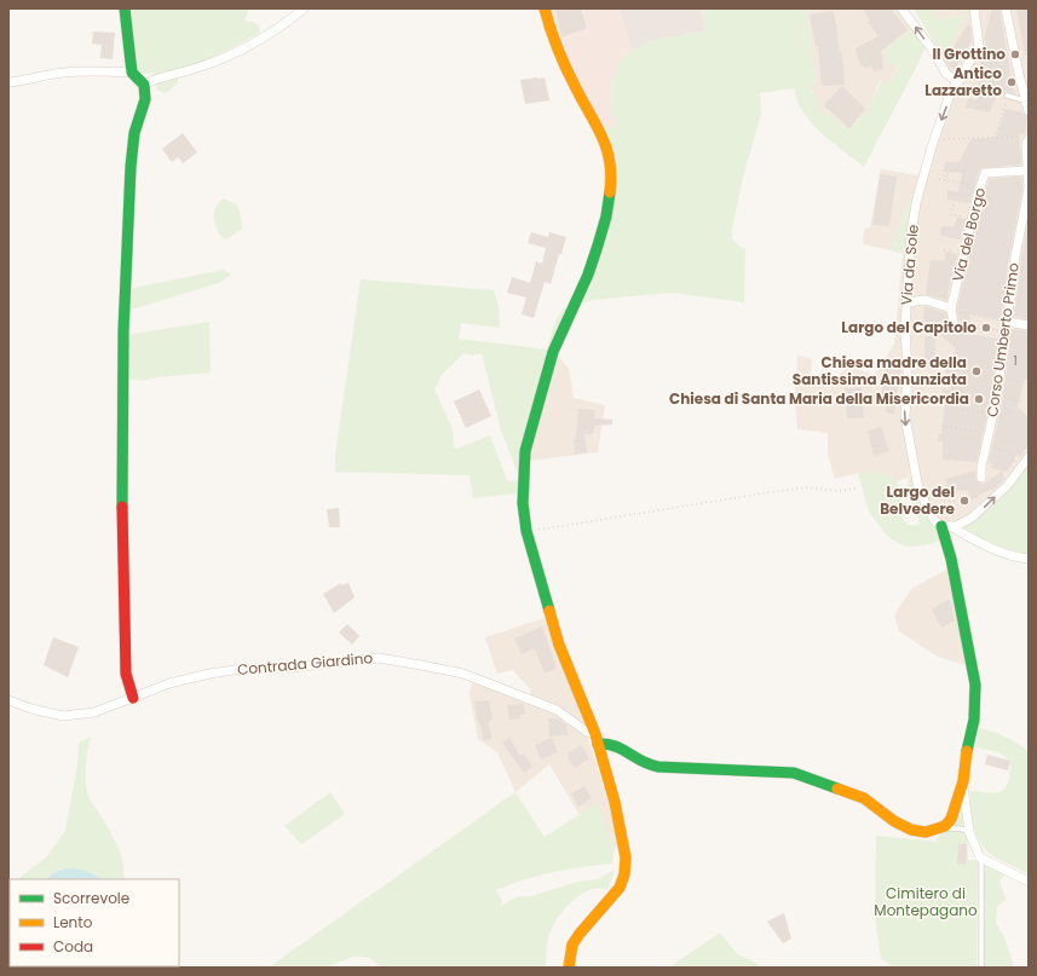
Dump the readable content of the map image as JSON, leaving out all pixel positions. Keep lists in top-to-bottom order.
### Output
{
  "streets": {
    "street": [
      "Via del Borgo",
      "Via da Sole",
      "Corso Umberto Primo",
      "Contrada Giardino"
    ]
  },
  "crossings": [
    ["Via del Borgo", "Corso Umberto Primo"]
  ],
  "one_way": ["Via da Sole"],
  "parks": ["Cimitero di Montepagano"],
  "places": [
    "Il Grottino",
    "Antico Lazzaretto",
    "Largo del Capitolo",
    "Chiesa madre della Santissima Annunziata",
    "Chiesa di Santa Maria della Misericordia",
    "Largo del Belvedere"
  ],
  "house_numbers": ["1"],
  "legend": ["Scorrevole", "Lento", "Coda"]
}
